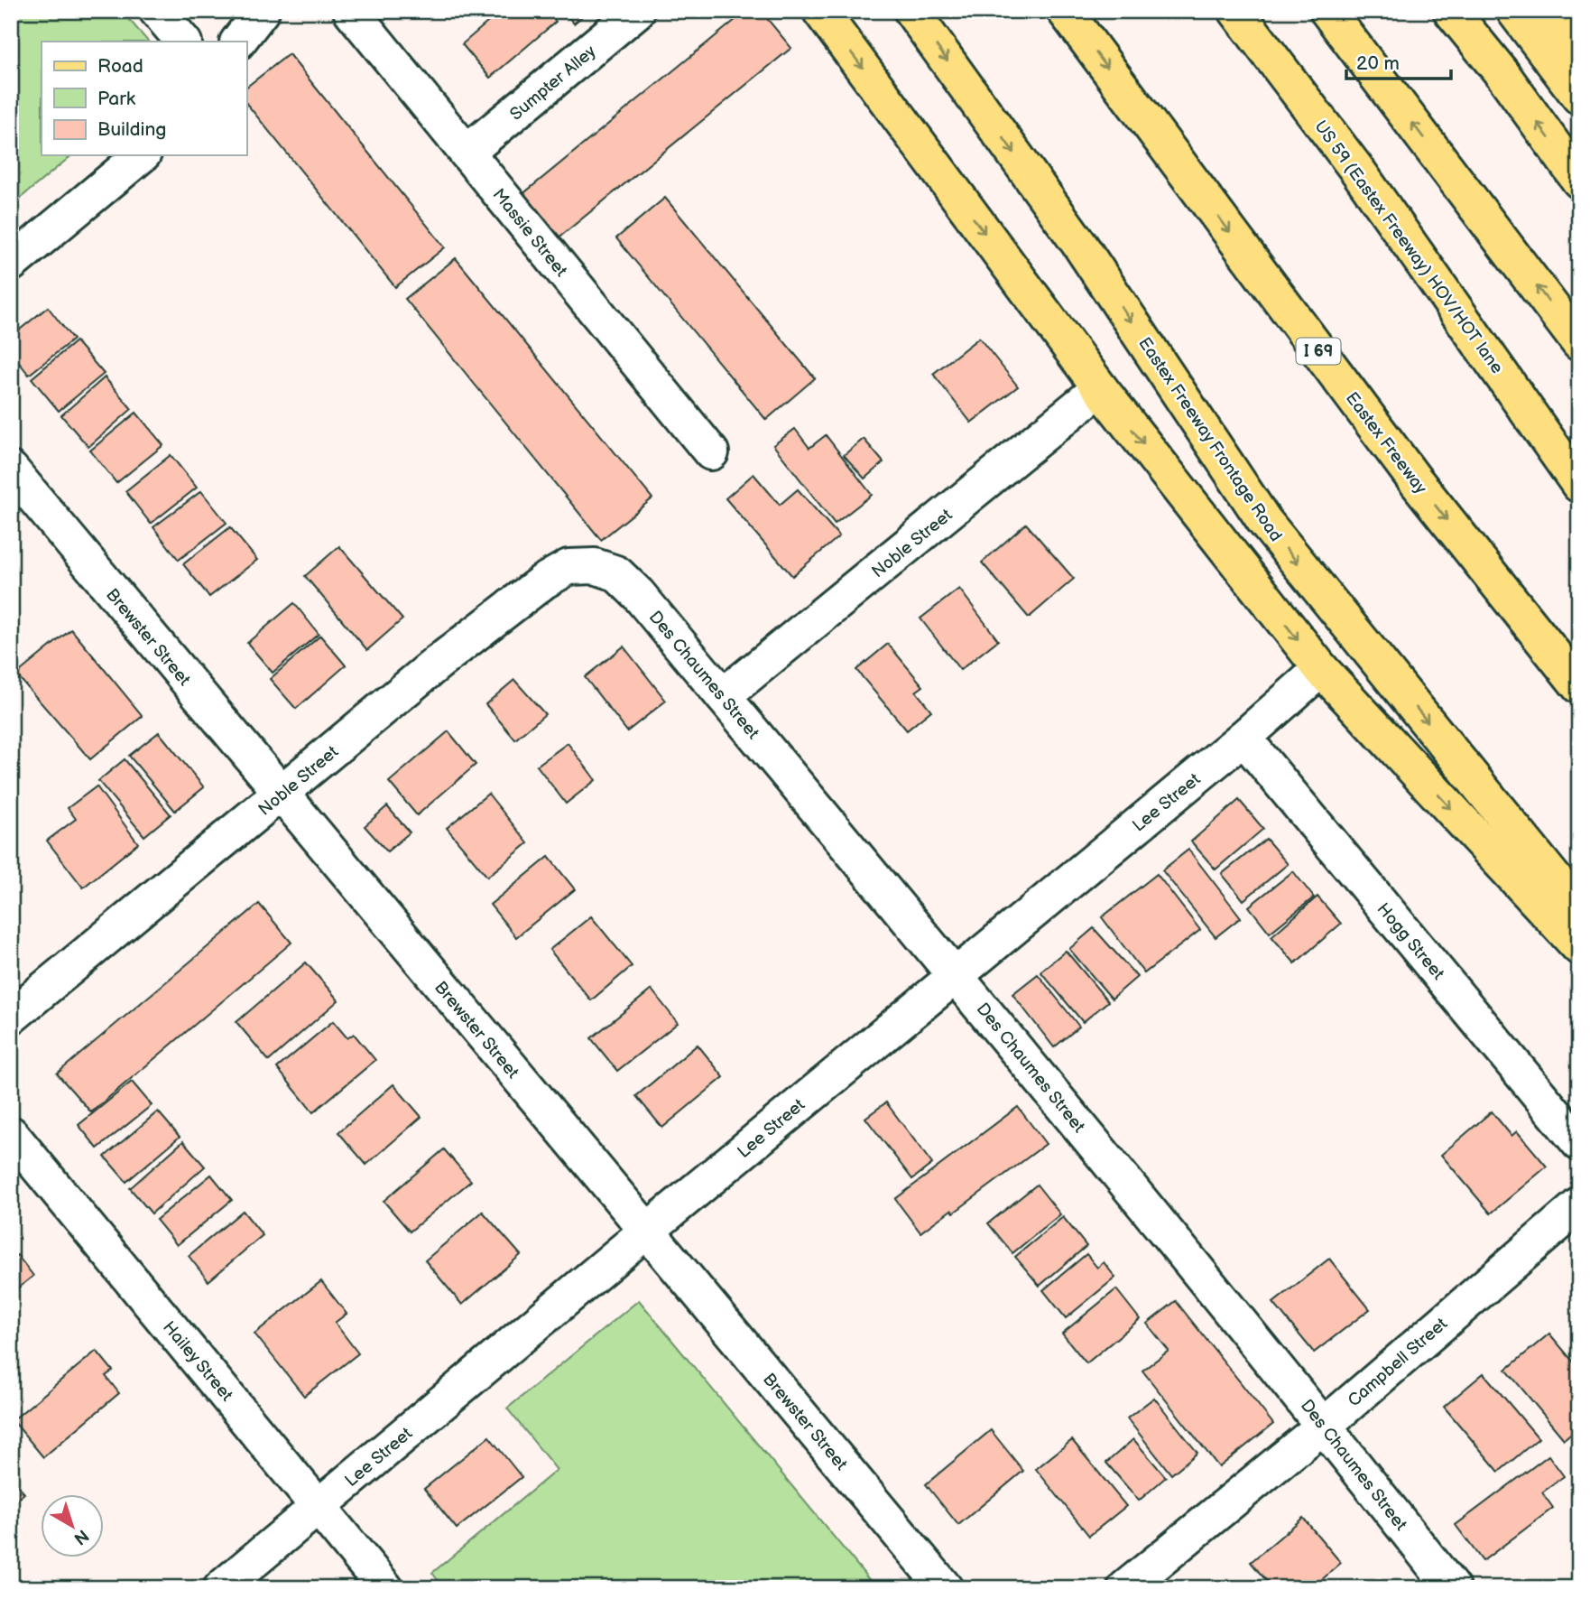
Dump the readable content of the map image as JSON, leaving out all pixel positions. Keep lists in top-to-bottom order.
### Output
{
  "streets": {
    "main road": [
      "US 59 (Eastex Freeway) HOV/HOT lane",
      "I 69",
      "Eastex Freeway Frontage Road",
      "Eastex Freeway"
    ],
    "street": [
      "Sumpter Alley",
      "Massie Street",
      "Noble Street",
      "Brewster Street",
      "Des Chaumes Street",
      "Lee Street",
      "Hogg Street",
      "Hailey Street",
      "Campbell Street"
    ]
  },
  "crossings": [
    ["Sumpter Alley", "Massie Street"],
    ["Noble Street", "Brewster Street"],
    ["Noble Street", "Des Chaumes Street"],
    ["Brewster Street", "Lee Street"],
    ["Des Chaumes Street", "Lee Street"],
    ["Des Chaumes Street", "Campbell Street"],
    ["Lee Street", "Hogg Street"],
    ["Lee Street", "Hailey Street"]
  ],
  "legend": ["Road", "Park", "Building"],
  "scale_bar": "20 m",
  "north": "bottom right"
}
